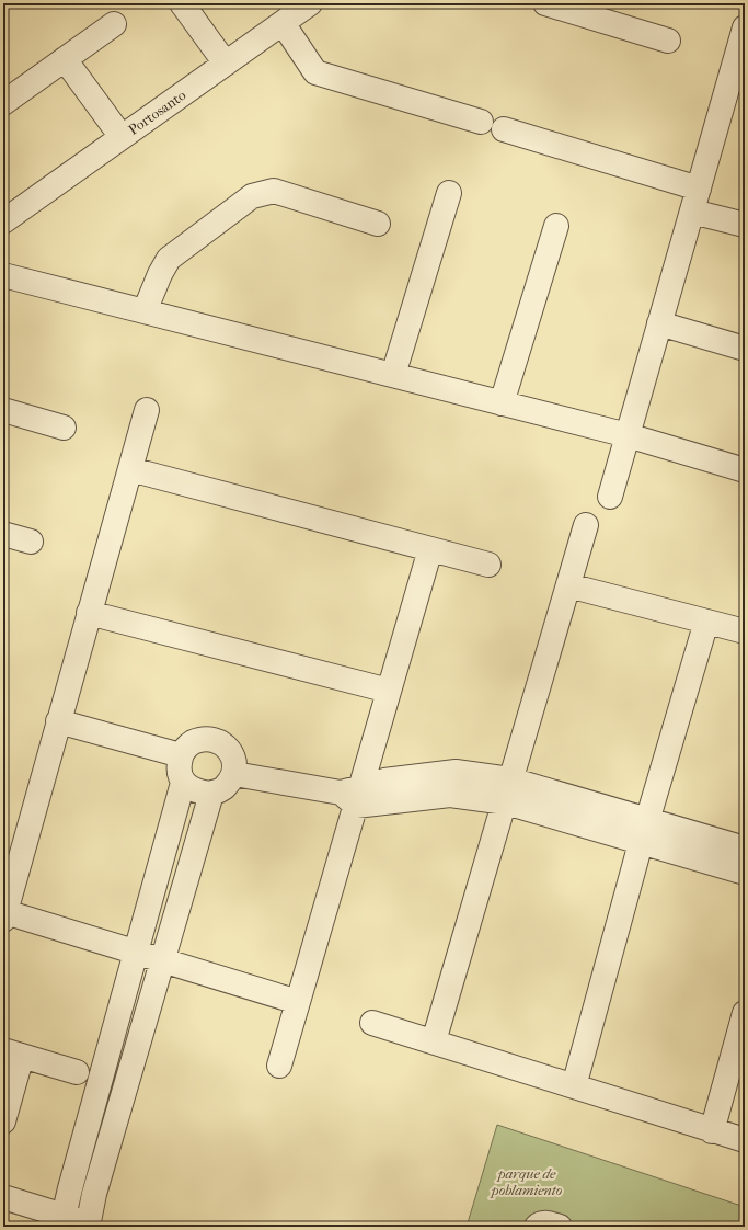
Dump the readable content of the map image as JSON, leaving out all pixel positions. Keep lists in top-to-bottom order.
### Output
{
  "streets": {
    "street": ["Portosanto"]
  },
  "parks": ["parque de poblamiento"]
}
